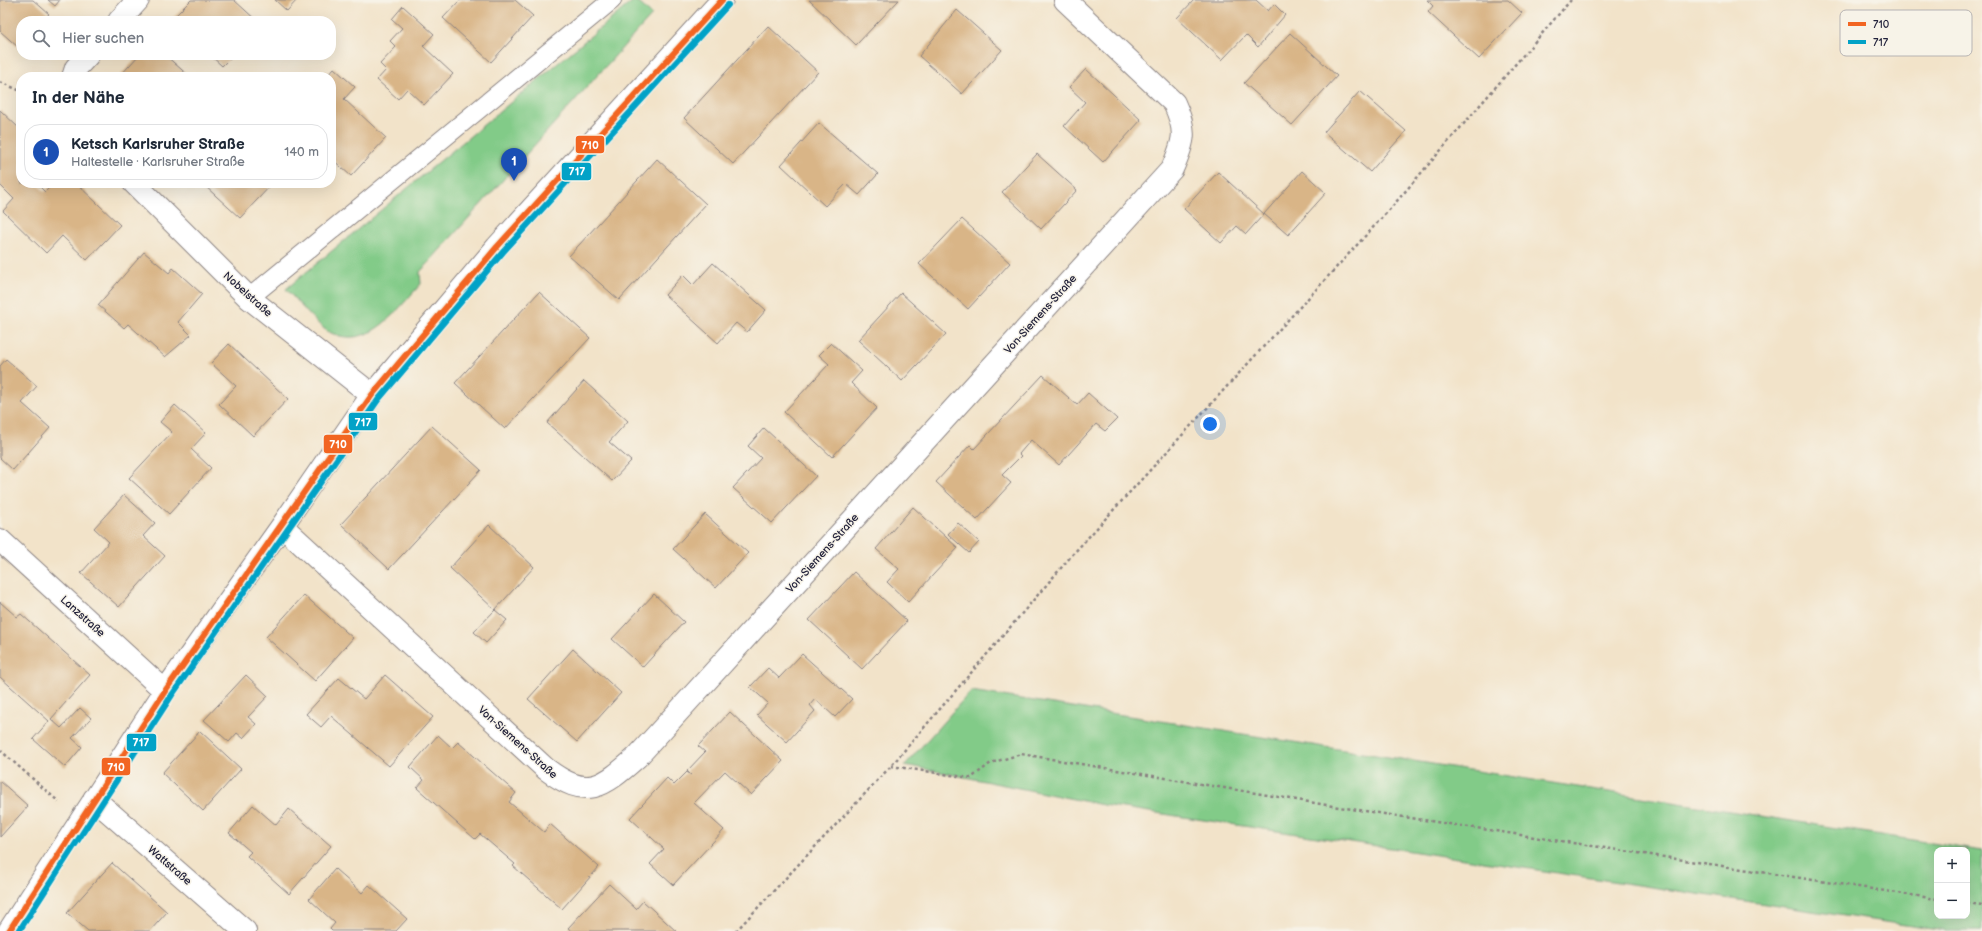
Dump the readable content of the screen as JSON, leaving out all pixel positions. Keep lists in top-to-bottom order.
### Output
{
  "streets": {
    "street": [
      "Nobelstraße",
      "Von-Siemens-Straße",
      "Lanzstraße",
      "Wattstraße"
    ]
  },
  "lines": ["transit line 710", "transit line 717"],
  "legend": ["710", "717"],
  "page": {
    "search": "Hier suchen",
    "heading": "In der Nähe",
    "list": [
      {
        "mark": "1",
        "name": "Ketsch Karlsruher Straße",
        "note": "Haltestelle · Karlsruher Straße",
        "value": "140 m"
      }
    ],
    "pins": "1",
    "map_buttons": ["+", "−"]
  }
}
